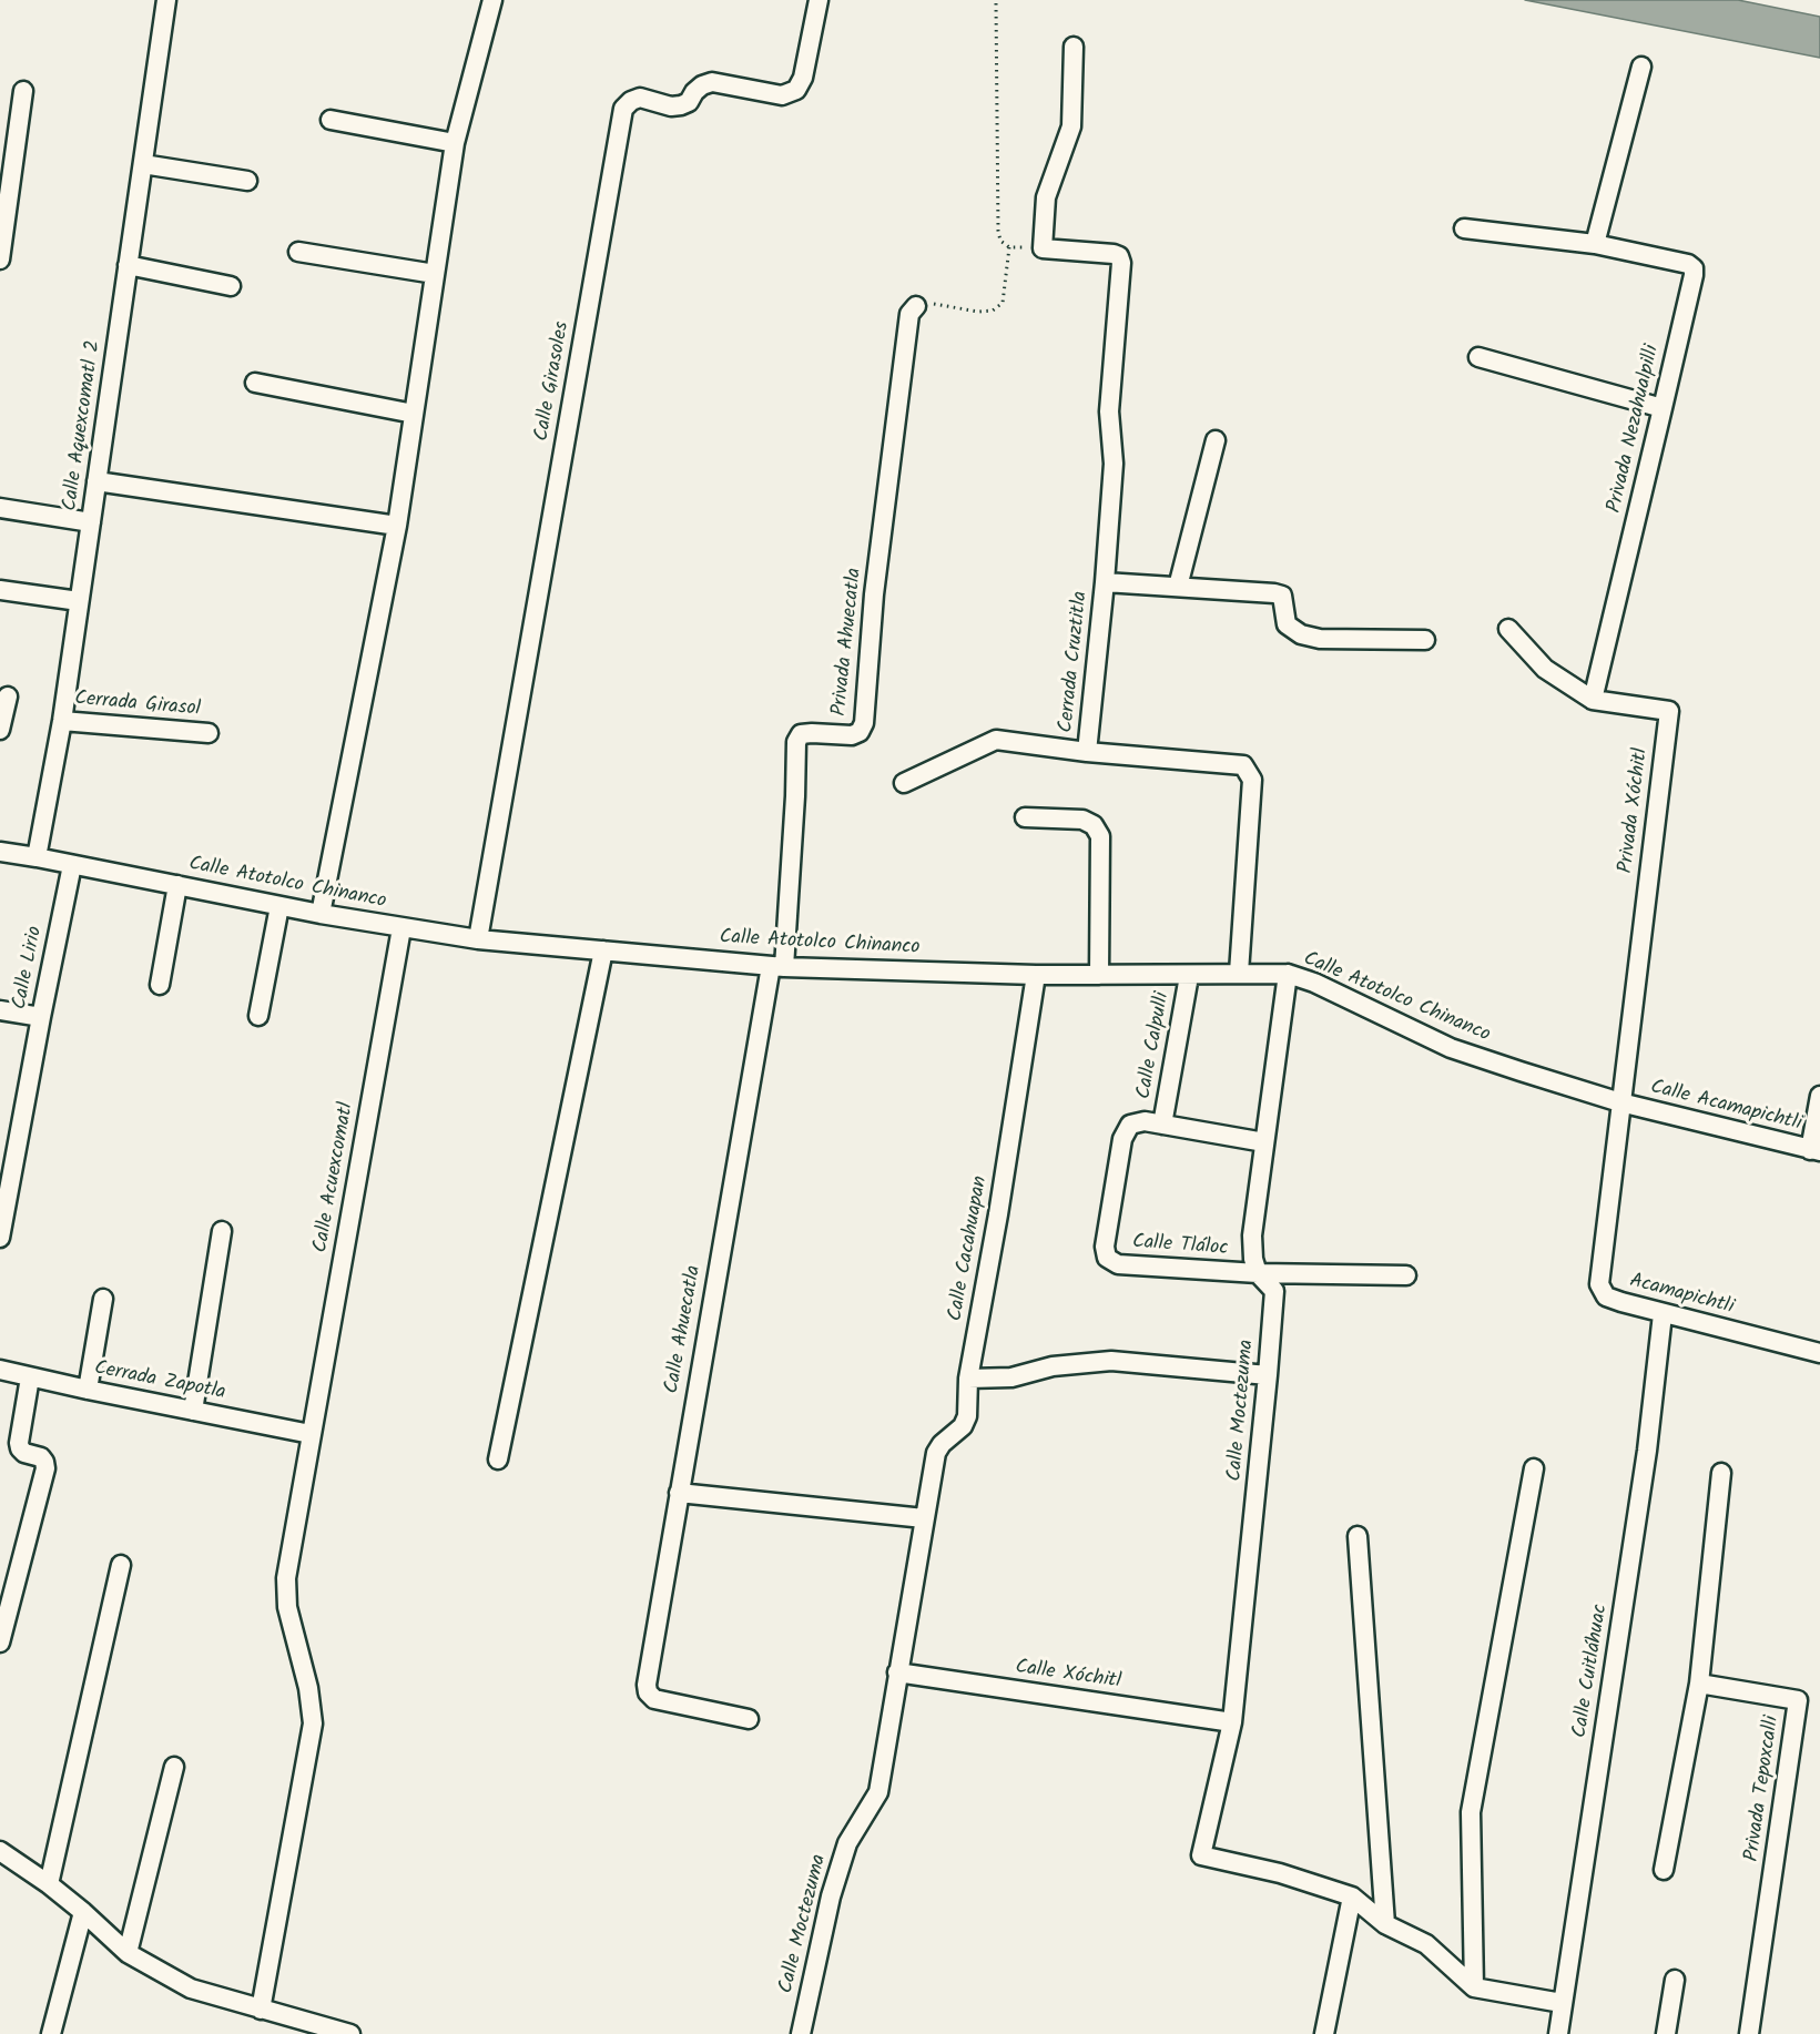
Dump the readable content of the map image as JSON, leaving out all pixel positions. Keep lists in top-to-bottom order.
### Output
{
  "streets": {
    "street": [
      "Calle Girasoles",
      "Calle Aquexcomatl 2",
      "Privada Nezahualpilli",
      "Privada Ahuecatla",
      "Cerrada Cruztitla",
      "Cerrada Girasol",
      "Privada Xóchitl",
      "Calle Atotolco Chinanco",
      "Calle Lirio",
      "Calle Calpulli",
      "Calle Acamapichtli",
      "Calle Acuexcomatl",
      "Calle Tláloc",
      "Calle Cacahuapan",
      "Acamapichtli",
      "Calle Ahuecatla",
      "Cerrada Zapotla",
      "Calle Moctezuma",
      "Calle Cuitláhuac",
      "Calle Xóchitl",
      "Privada Tepoxcalli"
    ]
  },
  "crossings": [
    ["Calle Girasoles", "Calle Atotolco Chinanco"],
    ["Calle Aquexcomatl 2", "Cerrada Girasol"],
    ["Calle Aquexcomatl 2", "Calle Atotolco Chinanco"],
    ["Privada Nezahualpilli", "Privada Xóchitl"],
    ["Privada Ahuecatla", "Calle Atotolco Chinanco"],
    ["Privada Ahuecatla", "Calle Ahuecatla"],
    ["Cerrada Cruztitla", "Calle Atotolco Chinanco"],
    ["Privada Xóchitl", "Calle Atotolco Chinanco"],
    ["Privada Xóchitl", "Calle Acamapichtli"],
    ["Privada Xóchitl", "Acamapichtli"],
    ["Calle Atotolco Chinanco", "Calle Lirio"],
    ["Calle Atotolco Chinanco", "Calle Calpulli"],
    ["Calle Atotolco Chinanco", "Calle Acamapichtli"],
    ["Calle Atotolco Chinanco", "Calle Acuexcomatl"],
    ["Calle Atotolco Chinanco", "Calle Cacahuapan"],
    ["Calle Atotolco Chinanco", "Acamapichtli"],
    ["Calle Atotolco Chinanco", "Calle Ahuecatla"],
    ["Calle Atotolco Chinanco", "Calle Moctezuma"],
    ["Calle Calpulli", "Calle Tláloc"],
    ["Calle Acamapichtli", "Acamapichtli"],
    ["Calle Acuexcomatl", "Cerrada Zapotla"],
    ["Calle Tláloc", "Calle Moctezuma"],
    ["Calle Cacahuapan", "Calle Moctezuma"],
    ["Acamapichtli", "Calle Cuitláhuac"],
    ["Calle Moctezuma", "Calle Xóchitl"]
  ]
}
